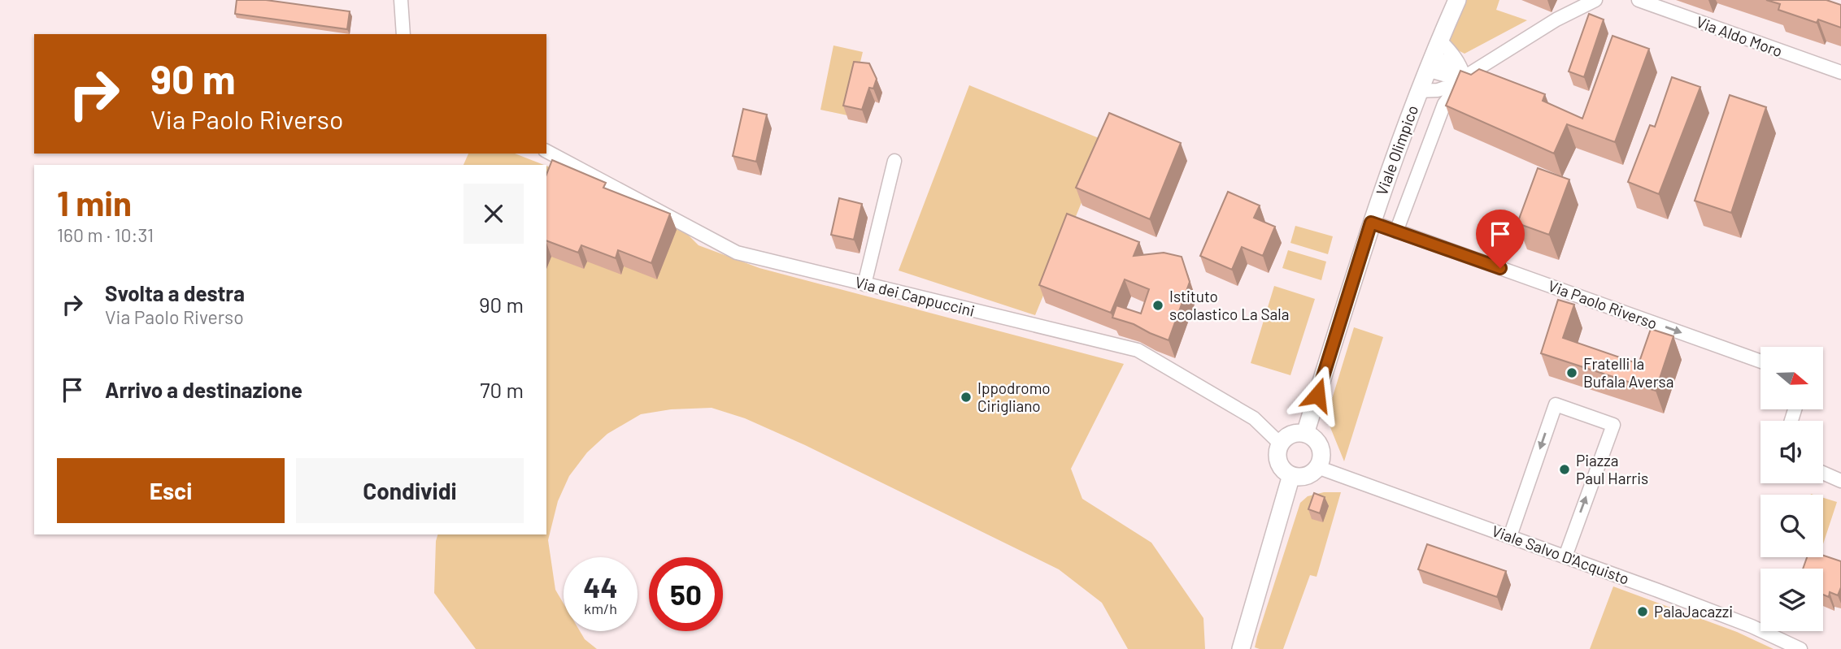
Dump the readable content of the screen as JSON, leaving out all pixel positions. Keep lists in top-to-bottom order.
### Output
{
  "streets": {
    "main road": ["Viale Olimpico"],
    "street": [
      "Via Aldo Moro",
      "Via dei Cappuccini",
      "Via Paolo Riverso",
      "Viale Salvo D'Acquisto"
    ]
  },
  "crossings": [
    ["Viale Olimpico", "Via dei Cappuccini"],
    ["Viale Olimpico", "Via Paolo Riverso"],
    ["Viale Olimpico", "Viale Salvo D'Acquisto"],
    ["Via dei Cappuccini", "Viale Salvo D'Acquisto"]
  ],
  "one_way": ["Via Paolo Riverso"],
  "places": [
    "Istituto scolastico La Sala",
    "Fratelli la Bufala Aversa",
    "Ippodromo Cirigliano",
    "Piazza Paul Harris",
    "PalaJacazzi"
  ],
  "north": "right",
  "page": {
    "turn": ["90 m", "Via Paolo Riverso"],
    "heading": ["1 min", "160 m · 10:31"],
    "list": [
      {
        "name": "Svolta a destra",
        "note": "Via Paolo Riverso",
        "value": "90 m"
      },
      {
        "name": "Arrivo a destinazione",
        "value": "70 m"
      }
    ],
    "buttons": ["Esci", "Condividi"],
    "speed": "44 km/h",
    "limit": "50"
  }
}
